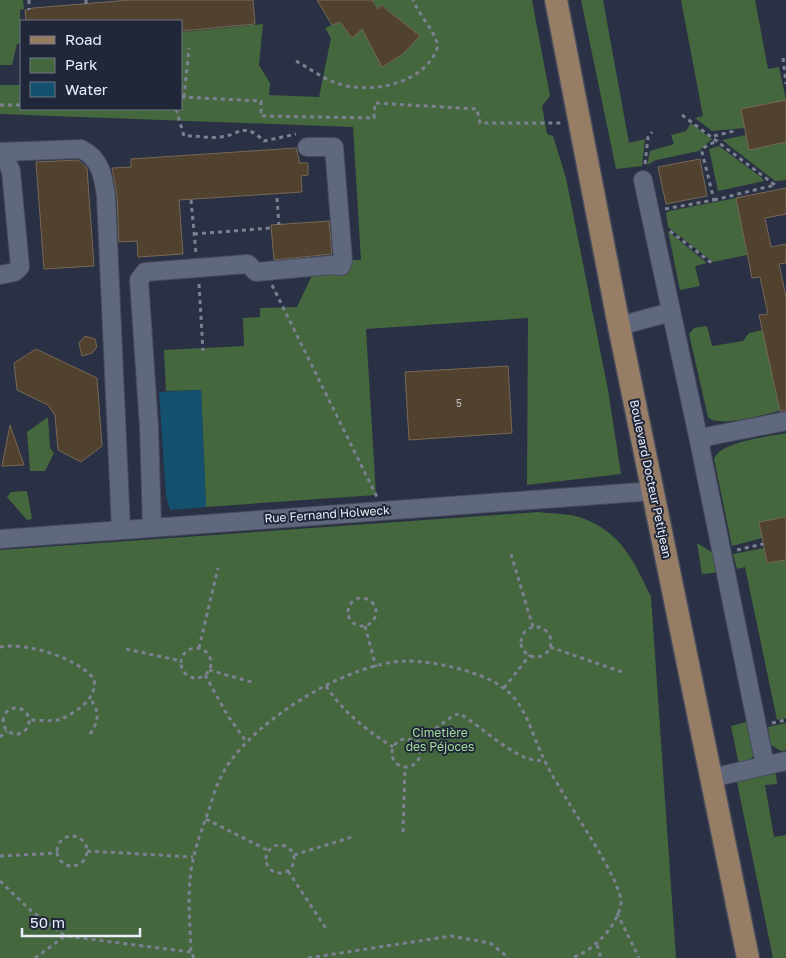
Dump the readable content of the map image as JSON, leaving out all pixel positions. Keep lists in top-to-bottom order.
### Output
{
  "streets": {
    "main road": ["Boulevard Docteur Petitjean"],
    "street": ["Rue Fernand Holweck"]
  },
  "crossings": [
    ["Boulevard Docteur Petitjean", "Rue Fernand Holweck"]
  ],
  "parks": ["Cimetière des Péjoces"],
  "house_numbers": ["5"],
  "legend": ["Road", "Park", "Water"],
  "scale_bar": "50 m"
}
